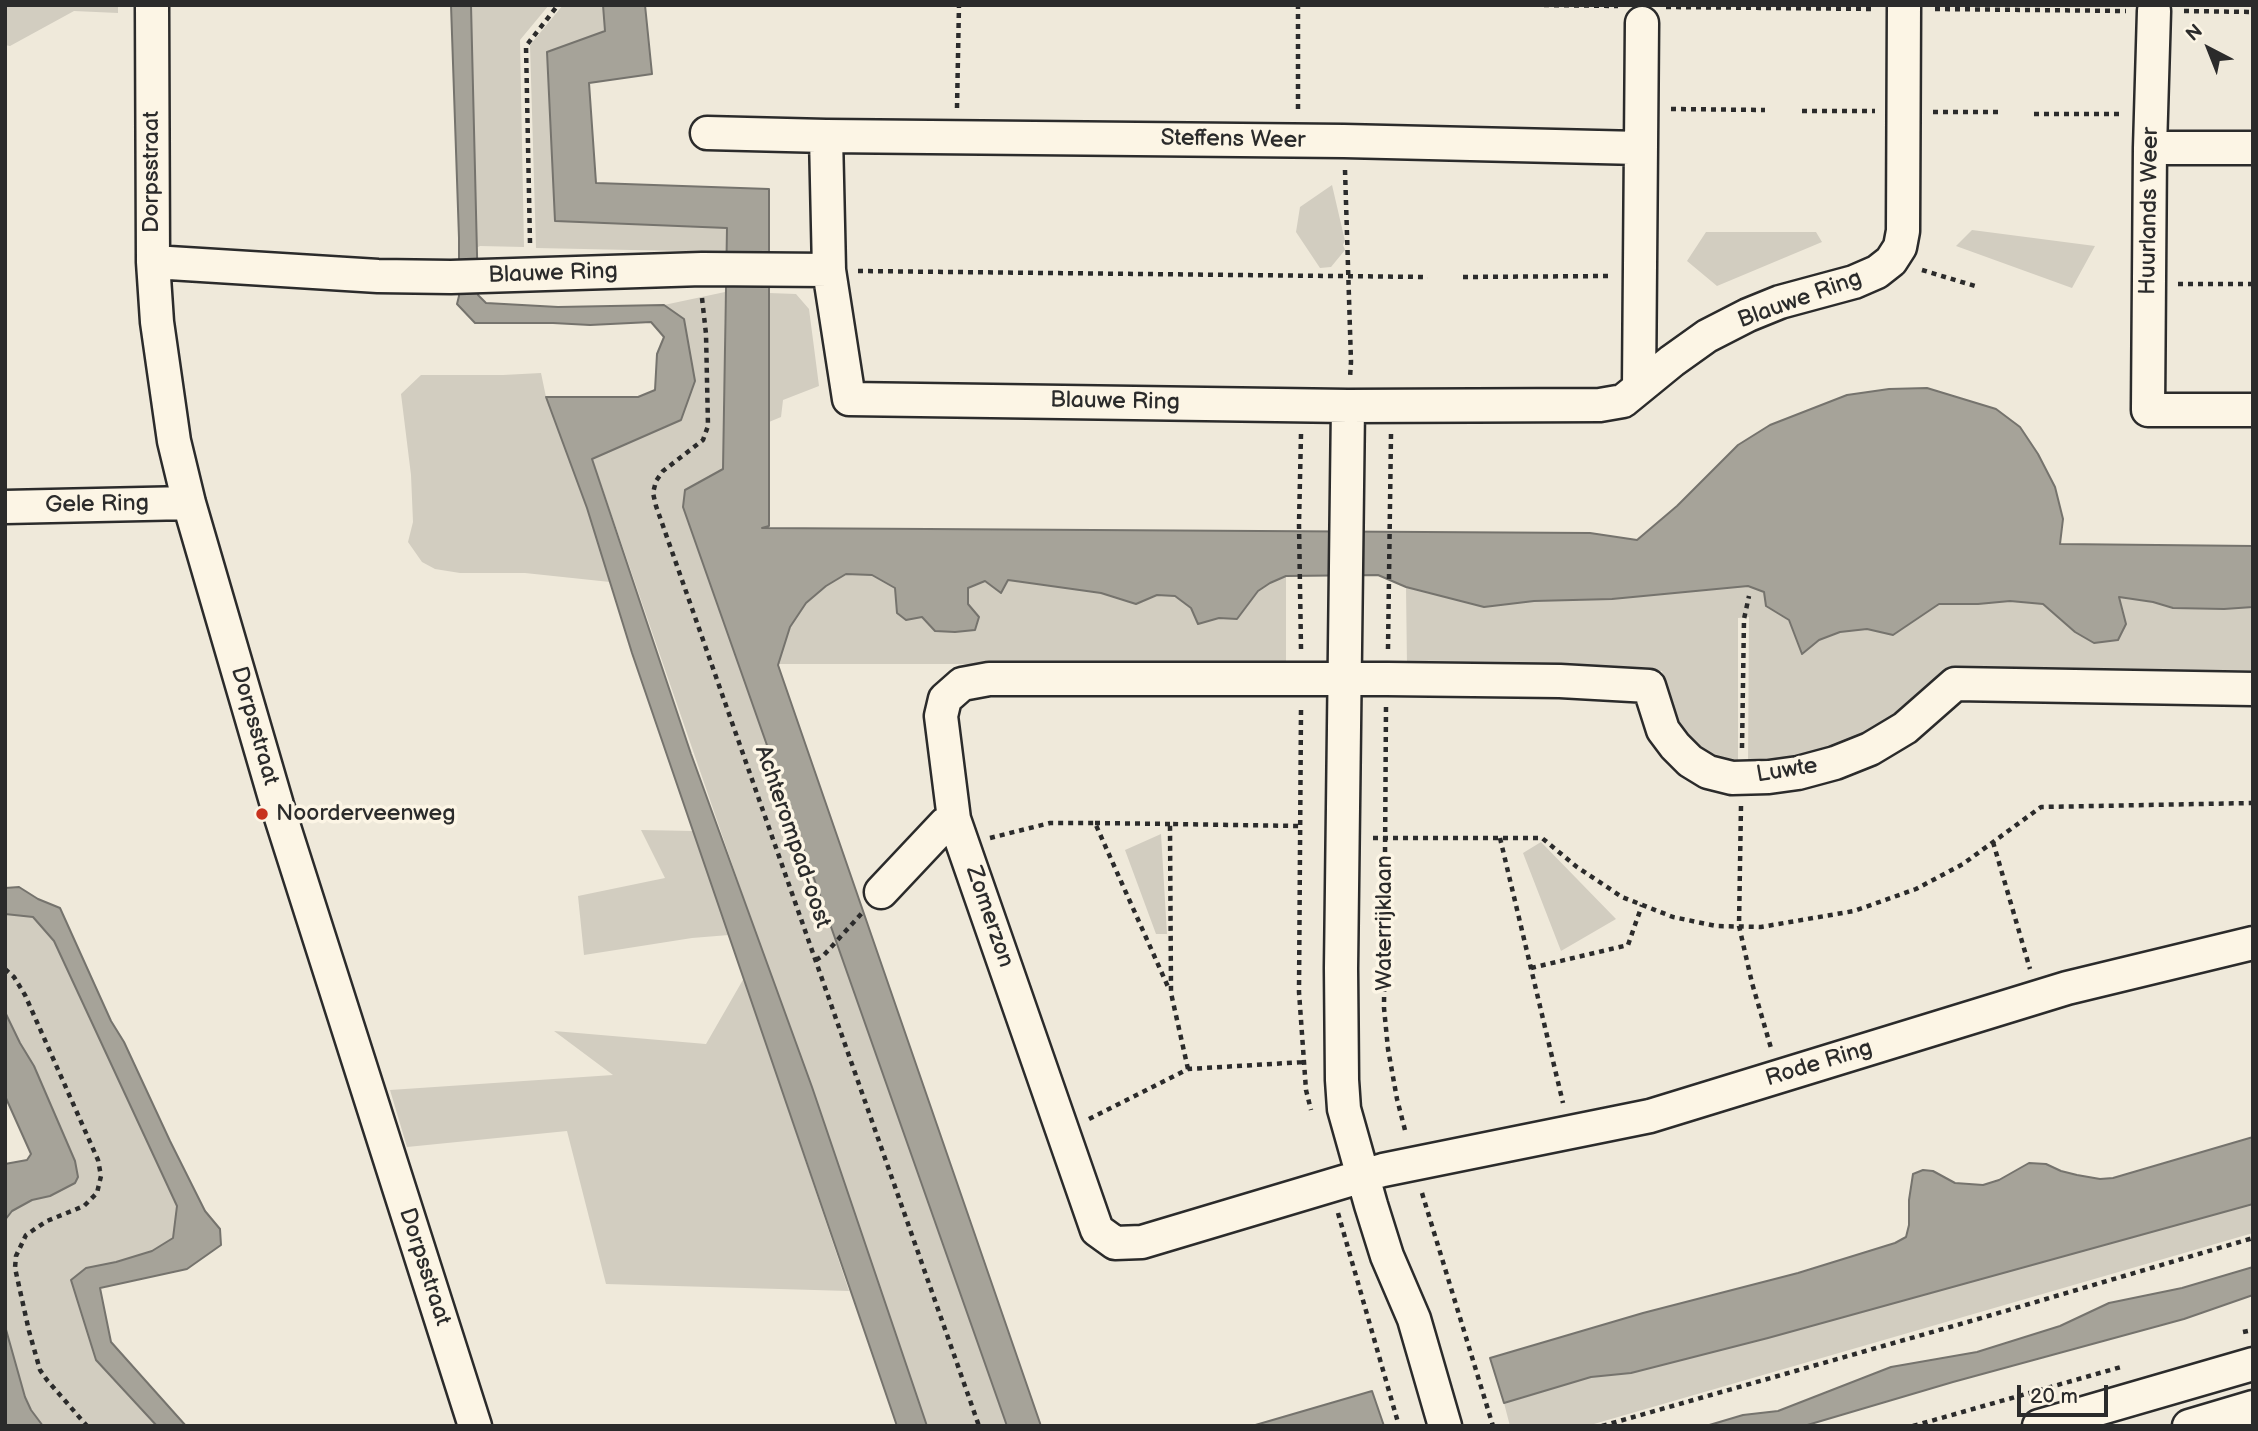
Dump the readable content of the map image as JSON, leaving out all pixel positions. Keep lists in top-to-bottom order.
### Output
{
  "streets": {
    "street": [
      "Steffens Weer",
      "Dorpsstraat",
      "Huurlands Weer",
      "Blauwe Ring",
      "Gele Ring",
      "Luwte",
      "Zomerzon",
      "Waterrijklaan",
      "Rode Ring"
    ],
    "path": ["Achterompad-oost"]
  },
  "crossings": [
    ["Dorpsstraat", "Blauwe Ring"],
    ["Dorpsstraat", "Gele Ring"],
    ["Blauwe Ring", "Achterompad-oost"],
    ["Blauwe Ring", "Waterrijklaan"],
    ["Luwte", "Zomerzon"],
    ["Luwte", "Waterrijklaan"],
    ["Zomerzon", "Waterrijklaan"],
    ["Zomerzon", "Rode Ring"],
    ["Waterrijklaan", "Rode Ring"]
  ],
  "places": ["Noorderveenweg"],
  "scale_bar": "20 m",
  "north": "top left"
}
